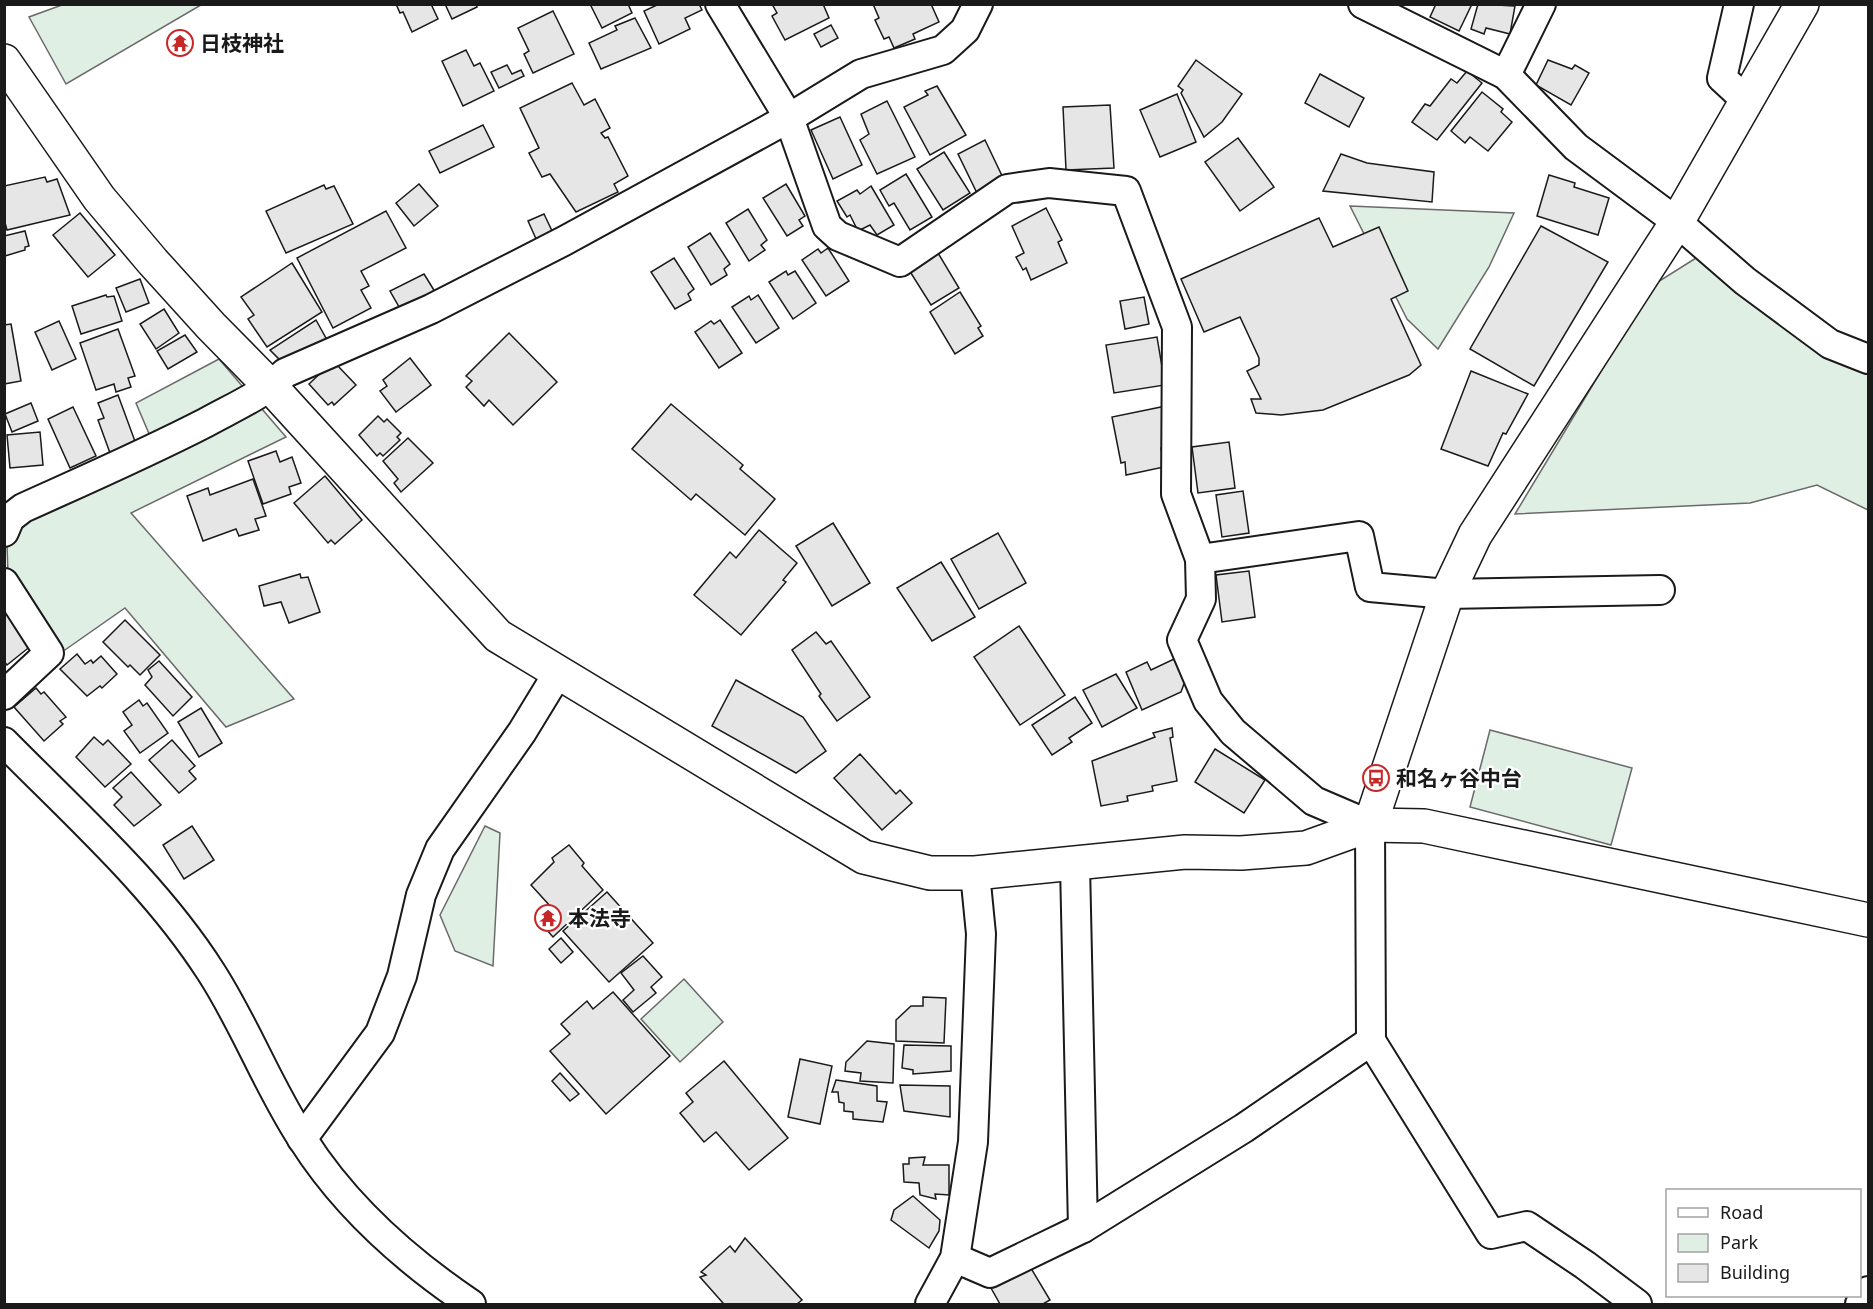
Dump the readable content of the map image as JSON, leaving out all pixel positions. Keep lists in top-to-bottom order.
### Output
{
  "places": {
    "temple": ["日枝神社", "本法寺"],
    "bus stop": ["和名ヶ谷中台"]
  },
  "legend": ["Road", "Park", "Building"]
}
